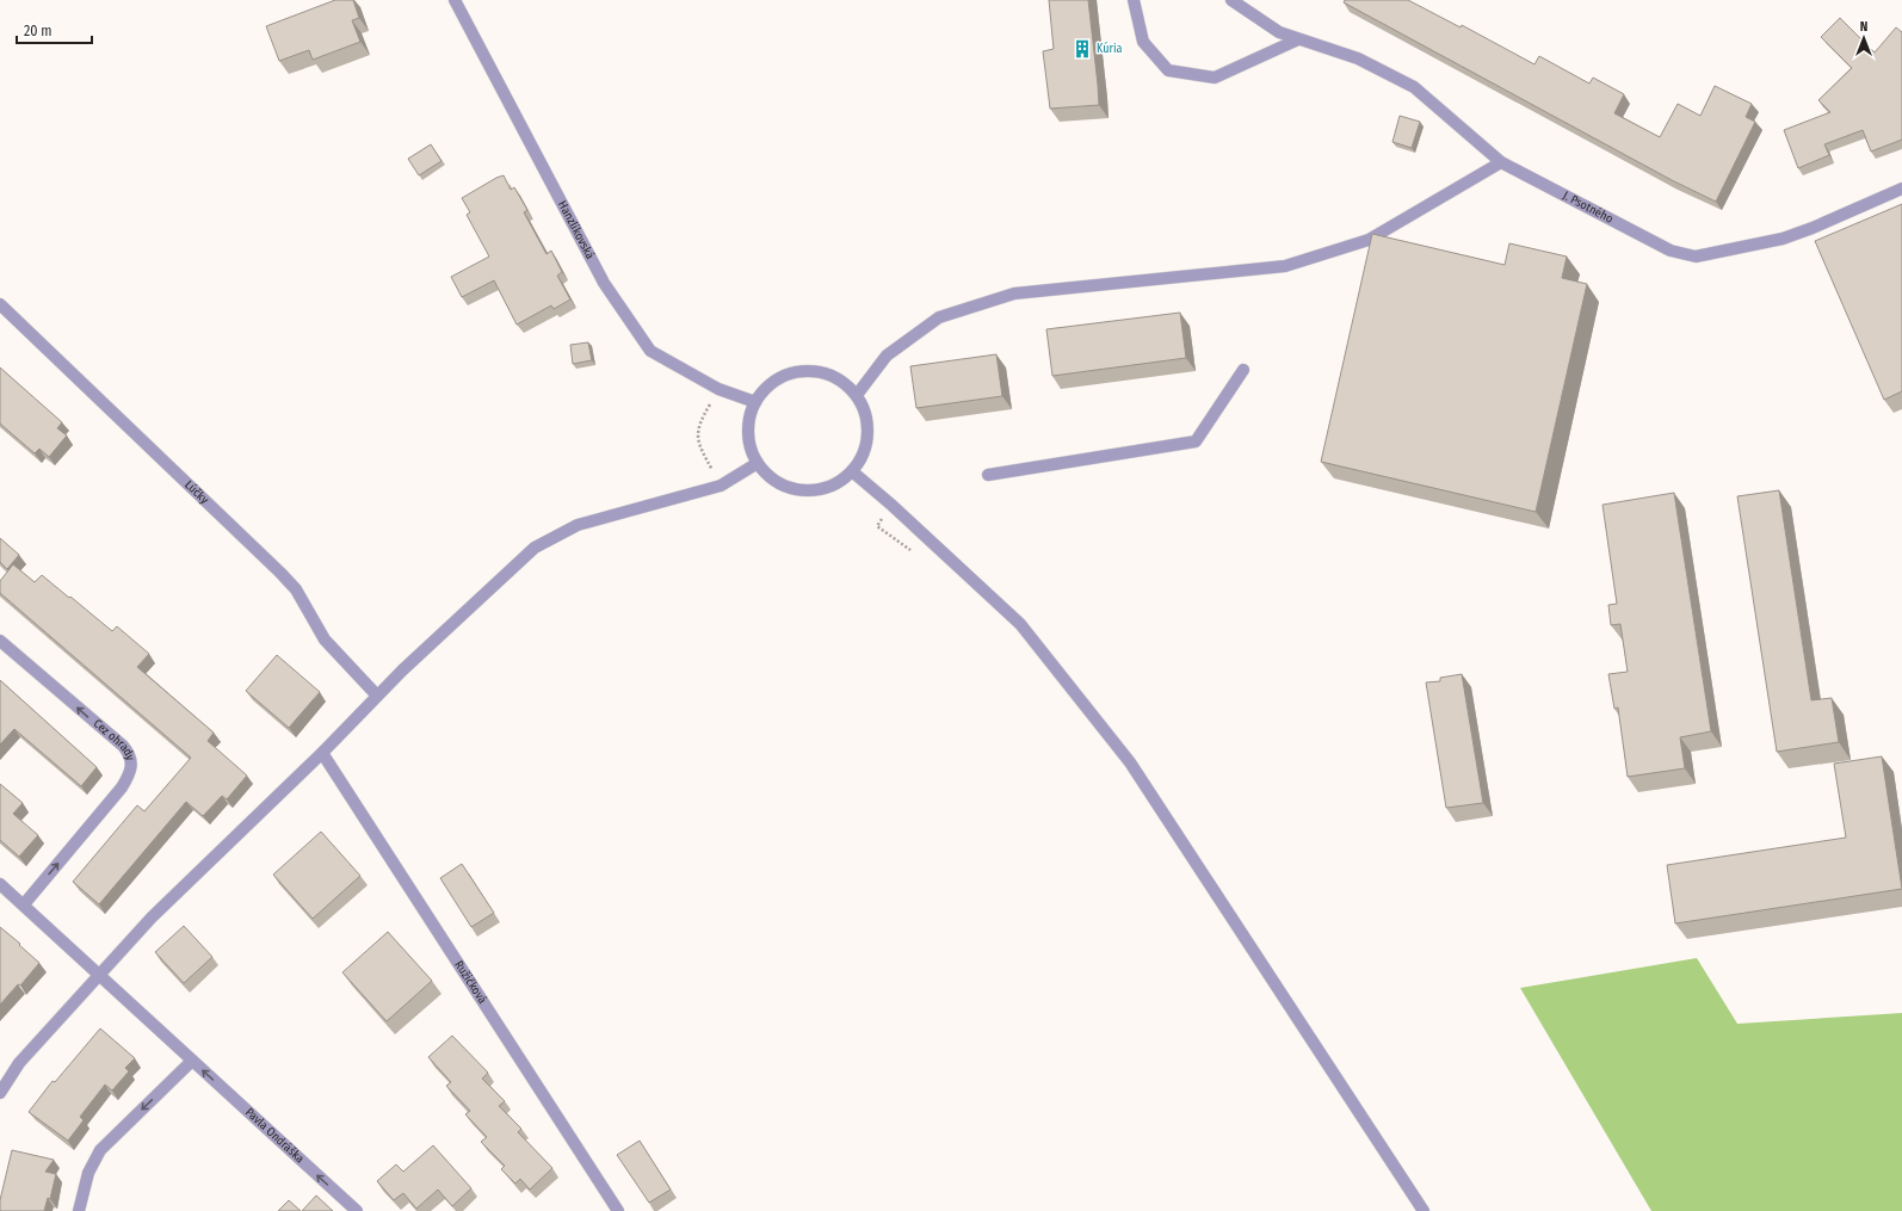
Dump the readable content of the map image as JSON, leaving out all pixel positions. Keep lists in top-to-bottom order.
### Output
{
  "streets": {
    "street": [
      "J. Psotného",
      "Hanzlíkovská",
      "Lúčky",
      "Cez ohrady",
      "Ružičková",
      "Pavla Ondráška"
    ]
  },
  "one_way": ["Pavla Ondráška"],
  "places": {
    "building": ["Kúria"]
  },
  "scale_bar": "20 m",
  "north": "top"
}
